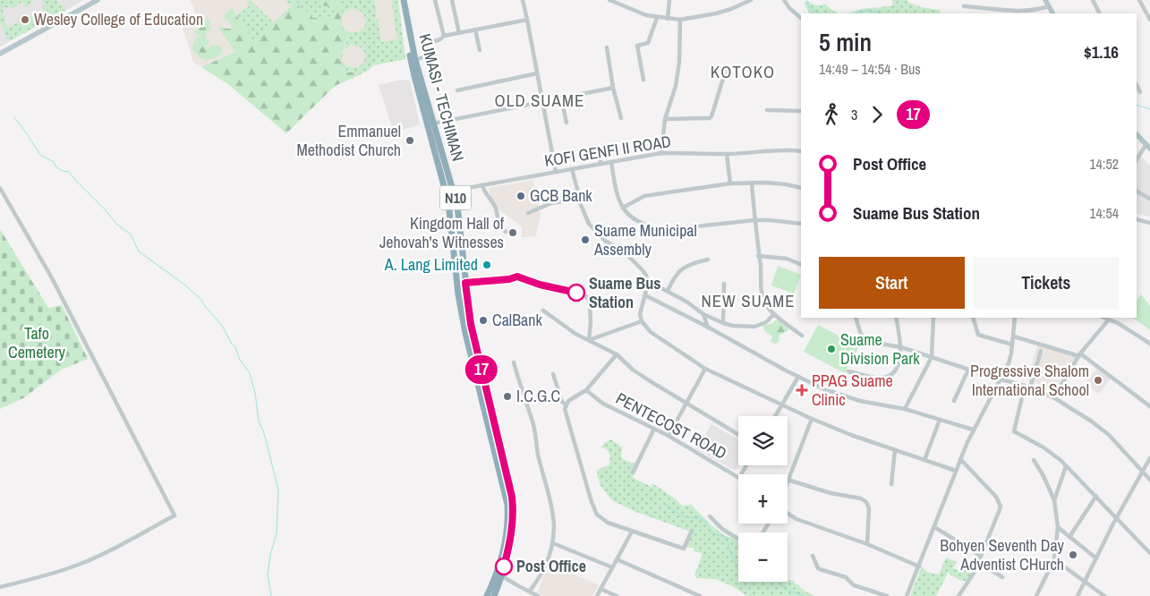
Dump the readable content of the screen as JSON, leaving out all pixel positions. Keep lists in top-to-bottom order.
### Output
{
  "streets": {
    "highway": ["KUMASI - TECHIMAN", "N10"],
    "street": ["KOFI GENFI II ROAD", "PENTECOST ROAD"]
  },
  "crossings": [
    ["KUMASI - TECHIMAN", "KOFI GENFI II ROAD"],
    ["KUMASI - TECHIMAN", "N10"],
    ["KOFI GENFI II ROAD", "N10"]
  ],
  "districts": ["KOTOKO", "OLD SUAME", "NEW SUAME"],
  "parks": ["Tafo Cemetery"],
  "places": {
    "other": [
      "Wesley College of Education",
      "Emmanuel Methodist Church",
      "GCB Bank",
      "Kingdom Hall of Jehovah's Witnesses",
      "Suame Municipal Assembly",
      "A. Lang Limited",
      "Suame Bus Station",
      "CalBank",
      "Suame Division Park",
      "Progressive Shalom International School",
      "I.C.G.C",
      "Bohyen Seventh Day Adventist CHurch",
      "Post Office"
    ],
    "health": ["PPAG Suame Clinic"]
  },
  "lines": ["bus line 17"],
  "page": {
    "on_map": "17",
    "heading": ["5 min", "14:49 – 14:54 · Bus", "$1.16"],
    "legs": ["3", "17"],
    "list": [
      {
        "name": "Post Office",
        "value": "14:52"
      },
      {
        "name": "Suame Bus Station",
        "value": "14:54"
      }
    ],
    "buttons": ["Start", "Tickets"],
    "map_buttons": ["+", "−"]
  }
}
